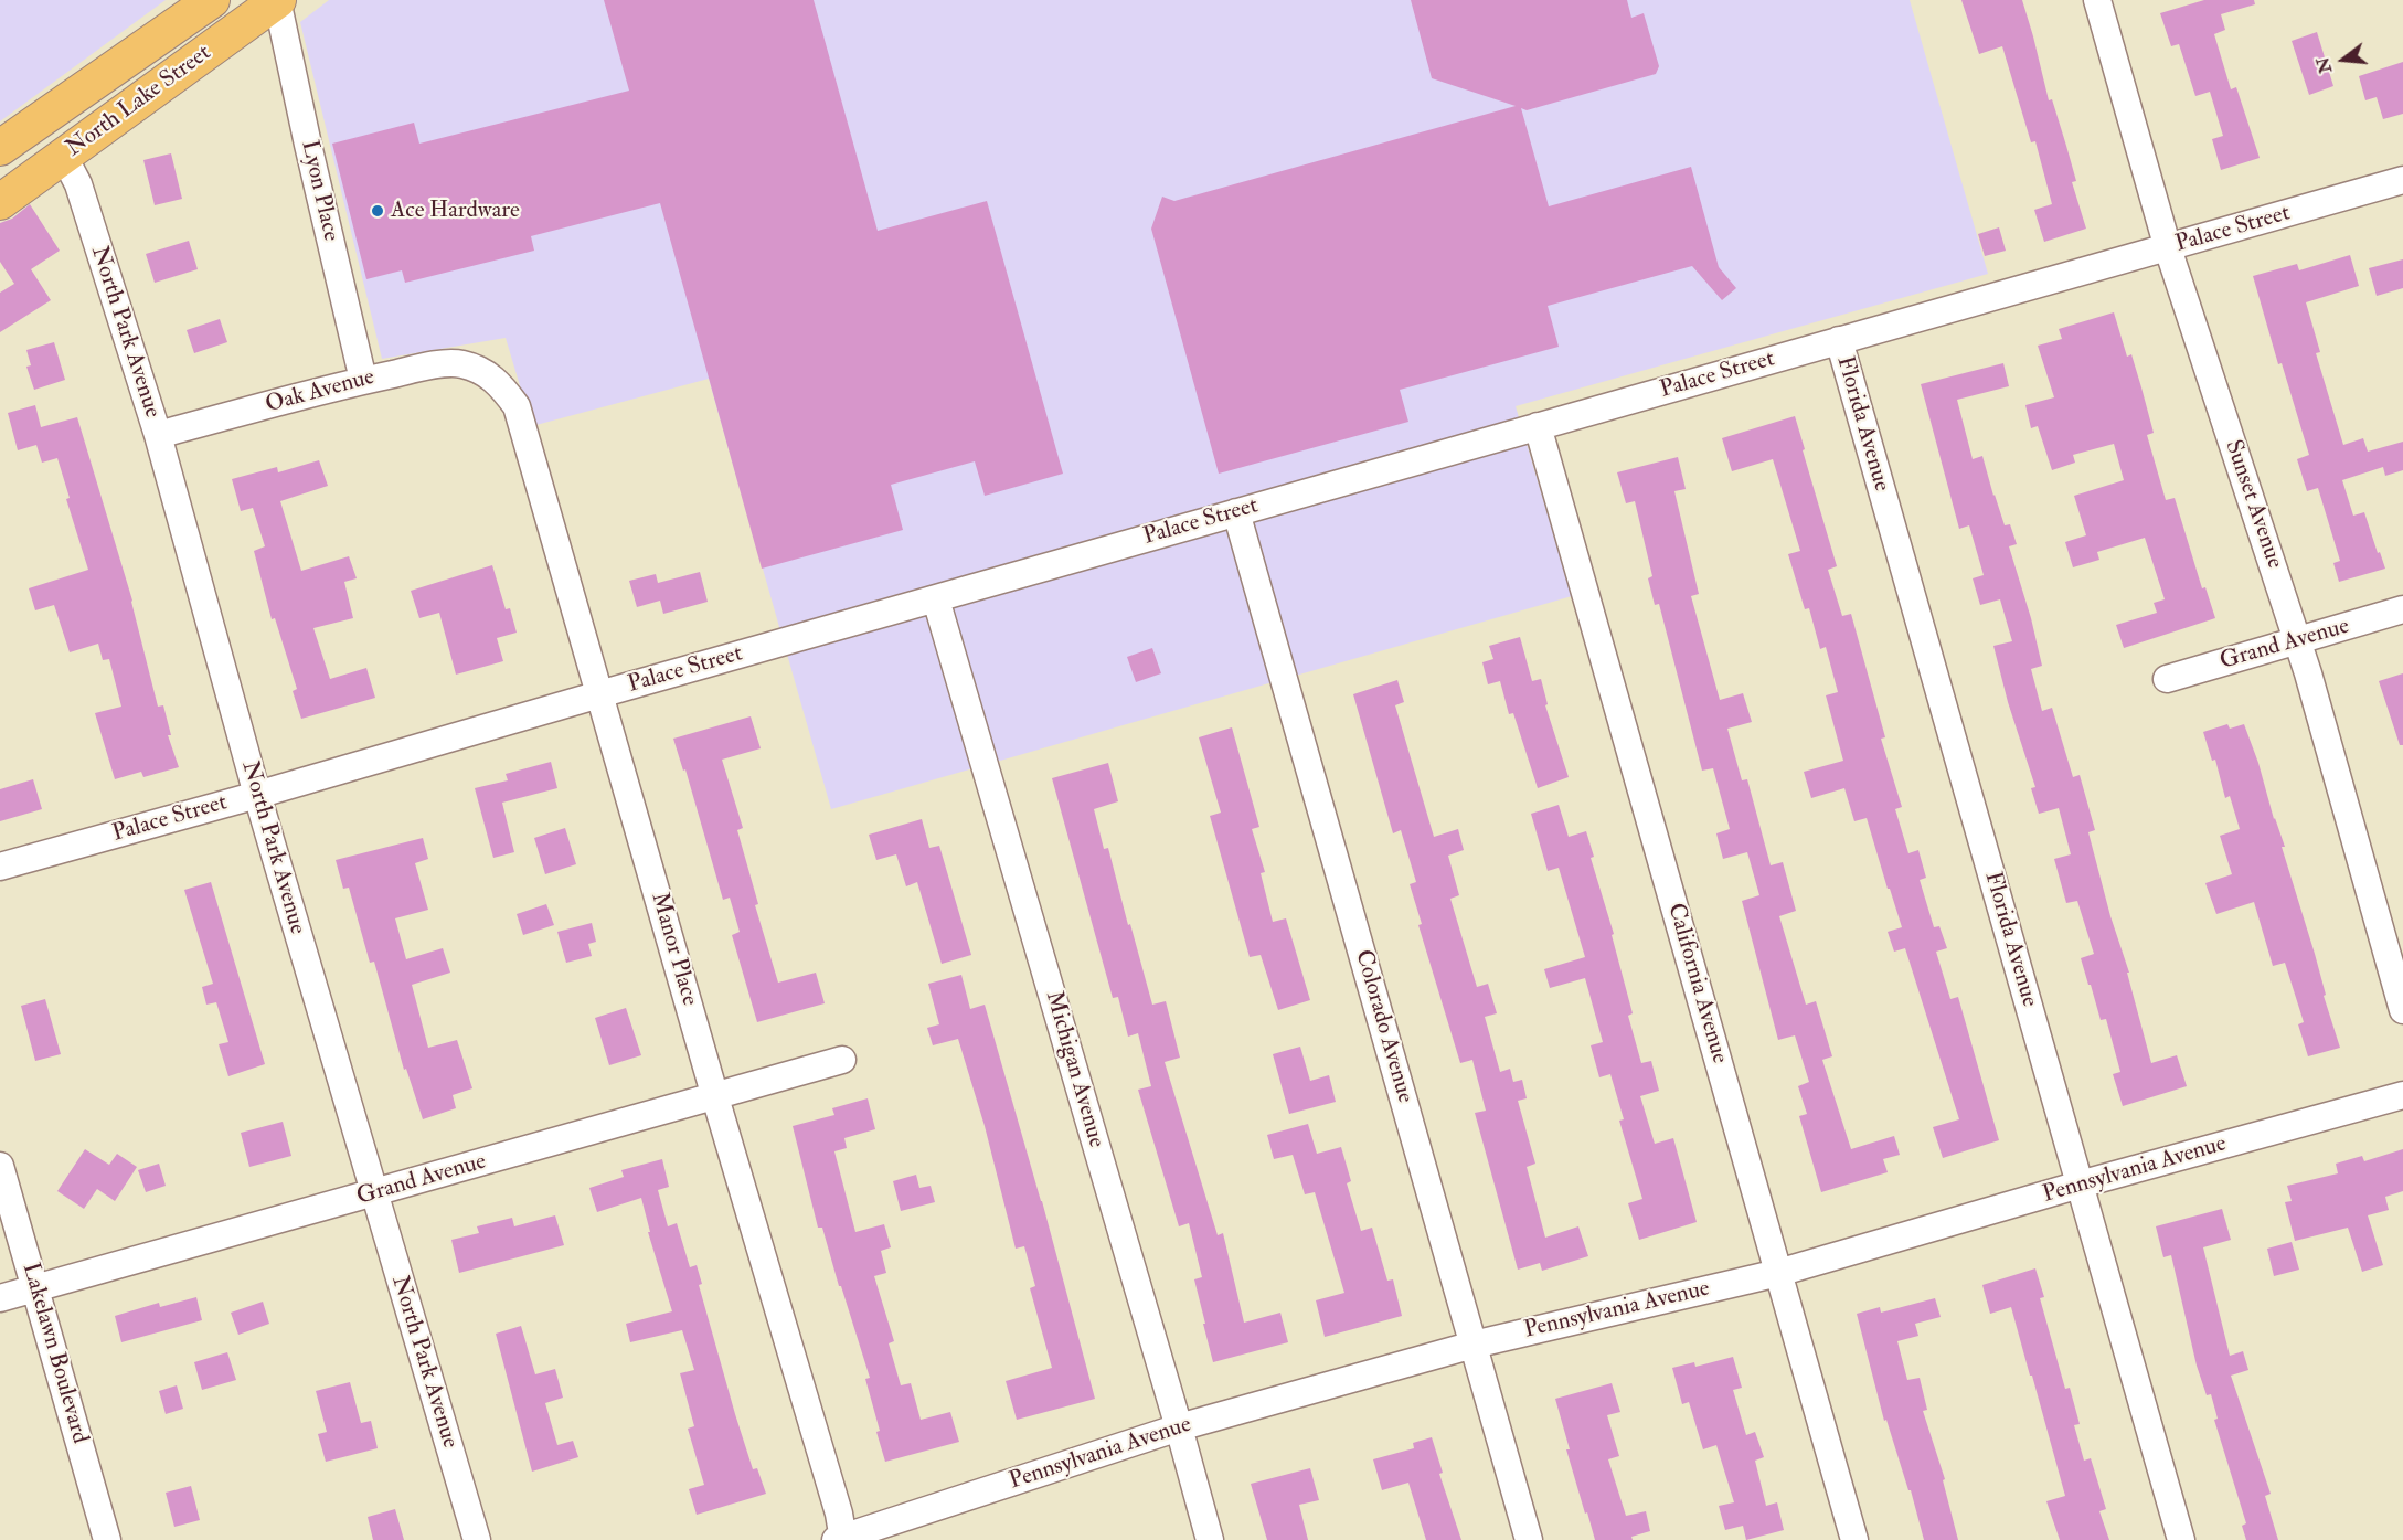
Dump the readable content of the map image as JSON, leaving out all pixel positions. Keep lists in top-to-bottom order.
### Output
{
  "streets": {
    "main road": ["North Lake Street"],
    "street": [
      "Lyon Place",
      "Palace Street",
      "North Park Avenue",
      "Oak Avenue",
      "Florida Avenue",
      "Sunset Avenue",
      "Grand Avenue",
      "Manor Place",
      "California Avenue",
      "Colorado Avenue",
      "Michigan Avenue",
      "Pennsylvania Avenue",
      "Lakelawn Boulevard"
    ]
  },
  "crossings": [
    ["North Lake Street", "Lyon Place"],
    ["North Lake Street", "North Park Avenue"],
    ["Lyon Place", "Oak Avenue"],
    ["Palace Street", "North Park Avenue"],
    ["Palace Street", "Florida Avenue"],
    ["Palace Street", "Sunset Avenue"],
    ["Palace Street", "Manor Place"],
    ["Palace Street", "California Avenue"],
    ["Palace Street", "Colorado Avenue"],
    ["Palace Street", "Michigan Avenue"],
    ["North Park Avenue", "Oak Avenue"],
    ["North Park Avenue", "Grand Avenue"],
    ["Oak Avenue", "Manor Place"],
    ["Florida Avenue", "Pennsylvania Avenue"],
    ["Sunset Avenue", "Grand Avenue"],
    ["Grand Avenue", "Manor Place"],
    ["Grand Avenue", "Lakelawn Boulevard"],
    ["Manor Place", "Pennsylvania Avenue"],
    ["California Avenue", "Pennsylvania Avenue"],
    ["Colorado Avenue", "Pennsylvania Avenue"],
    ["Michigan Avenue", "Pennsylvania Avenue"]
  ],
  "places": ["Ace Hardware"],
  "north": "left"
}
